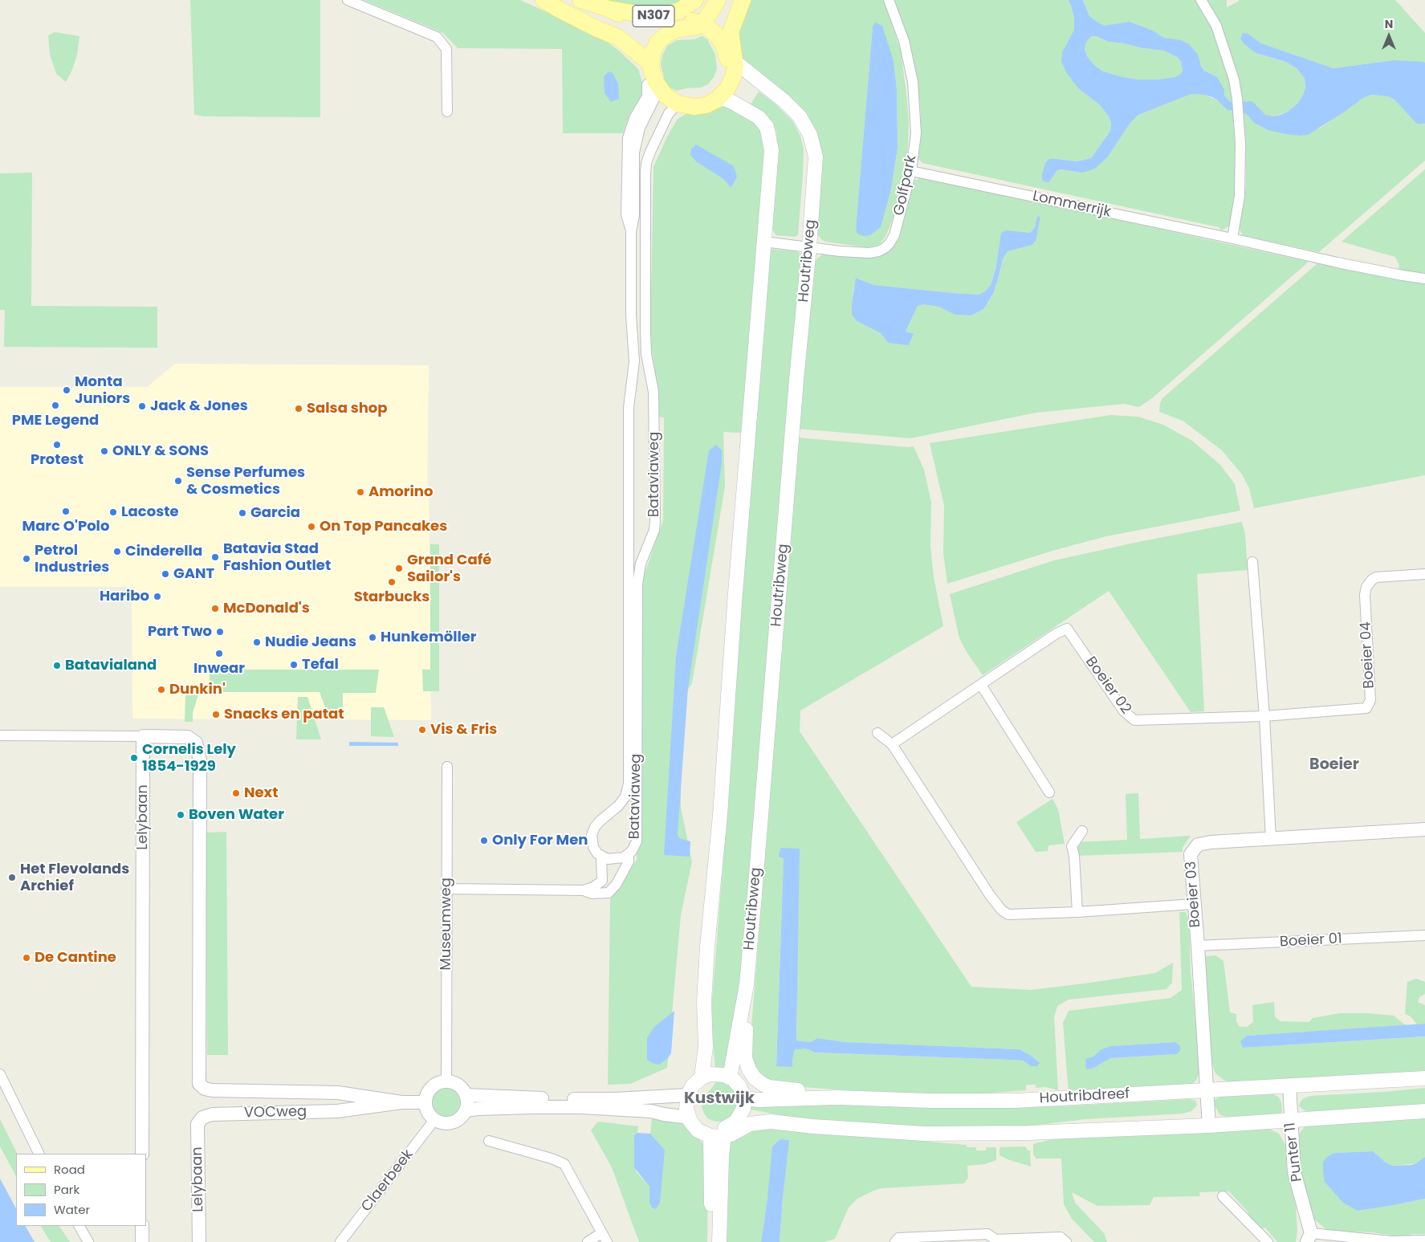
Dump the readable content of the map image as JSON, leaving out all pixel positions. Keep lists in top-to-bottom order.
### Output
{
  "streets": {
    "main road": ["N307", "Houtribweg", "Houtribdreef"],
    "street": [
      "Golfpark",
      "Lommerrijk",
      "Bataviaweg",
      "Boeier 04",
      "Boeier 02",
      "Lelybaan",
      "Boeier 03",
      "Museumweg",
      "Boeier 01",
      "VOCweg",
      "Punter 11",
      "Claerbeek"
    ]
  },
  "crossings": [
    ["N307", "Houtribweg"],
    ["N307", "Bataviaweg"],
    ["Golfpark", "Lommerrijk"],
    ["Golfpark", "Houtribweg"],
    ["Houtribweg", "Bataviaweg"],
    ["Houtribweg", "Houtribdreef"],
    ["Boeier 04", "Boeier 02"],
    ["Lelybaan", "VOCweg"],
    ["Boeier 03", "Boeier 01"],
    ["Boeier 03", "Houtribdreef"],
    ["Museumweg", "VOCweg"],
    ["Museumweg", "Claerbeek"],
    ["Houtribdreef", "Punter 11"],
    ["VOCweg", "Claerbeek"]
  ],
  "districts": ["Boeier", "Kustwijk"],
  "places": [
    "Monta Juniors",
    "PME Legend",
    "Jack & Jones",
    "Salsa shop",
    "Protest",
    "ONLY & SONS",
    "Sense Perfumes & Cosmetics",
    "Amorino",
    "Marc O'Polo",
    "Lacoste",
    "Garcia",
    "On Top Pancakes",
    "Cinderella",
    "Batavia Stad Fashion Outlet",
    "Petrol Industries",
    "Grand Café Sailor's",
    "GANT",
    "Starbucks",
    "Haribo",
    "McDonald's",
    "Part Two",
    "Hunkemöller",
    "Nudie Jeans",
    "Inwear",
    "Tefal",
    "Batavialand",
    "Dunkin'",
    "Snacks en patat",
    "Vis & Fris",
    "Cornelis Lely 1854-1929",
    "Next",
    "Boven Water",
    "Only For Men",
    "Het Flevolands Archief",
    "De Cantine"
  ],
  "legend": ["Road", "Park", "Water"],
  "north": "top"
}
